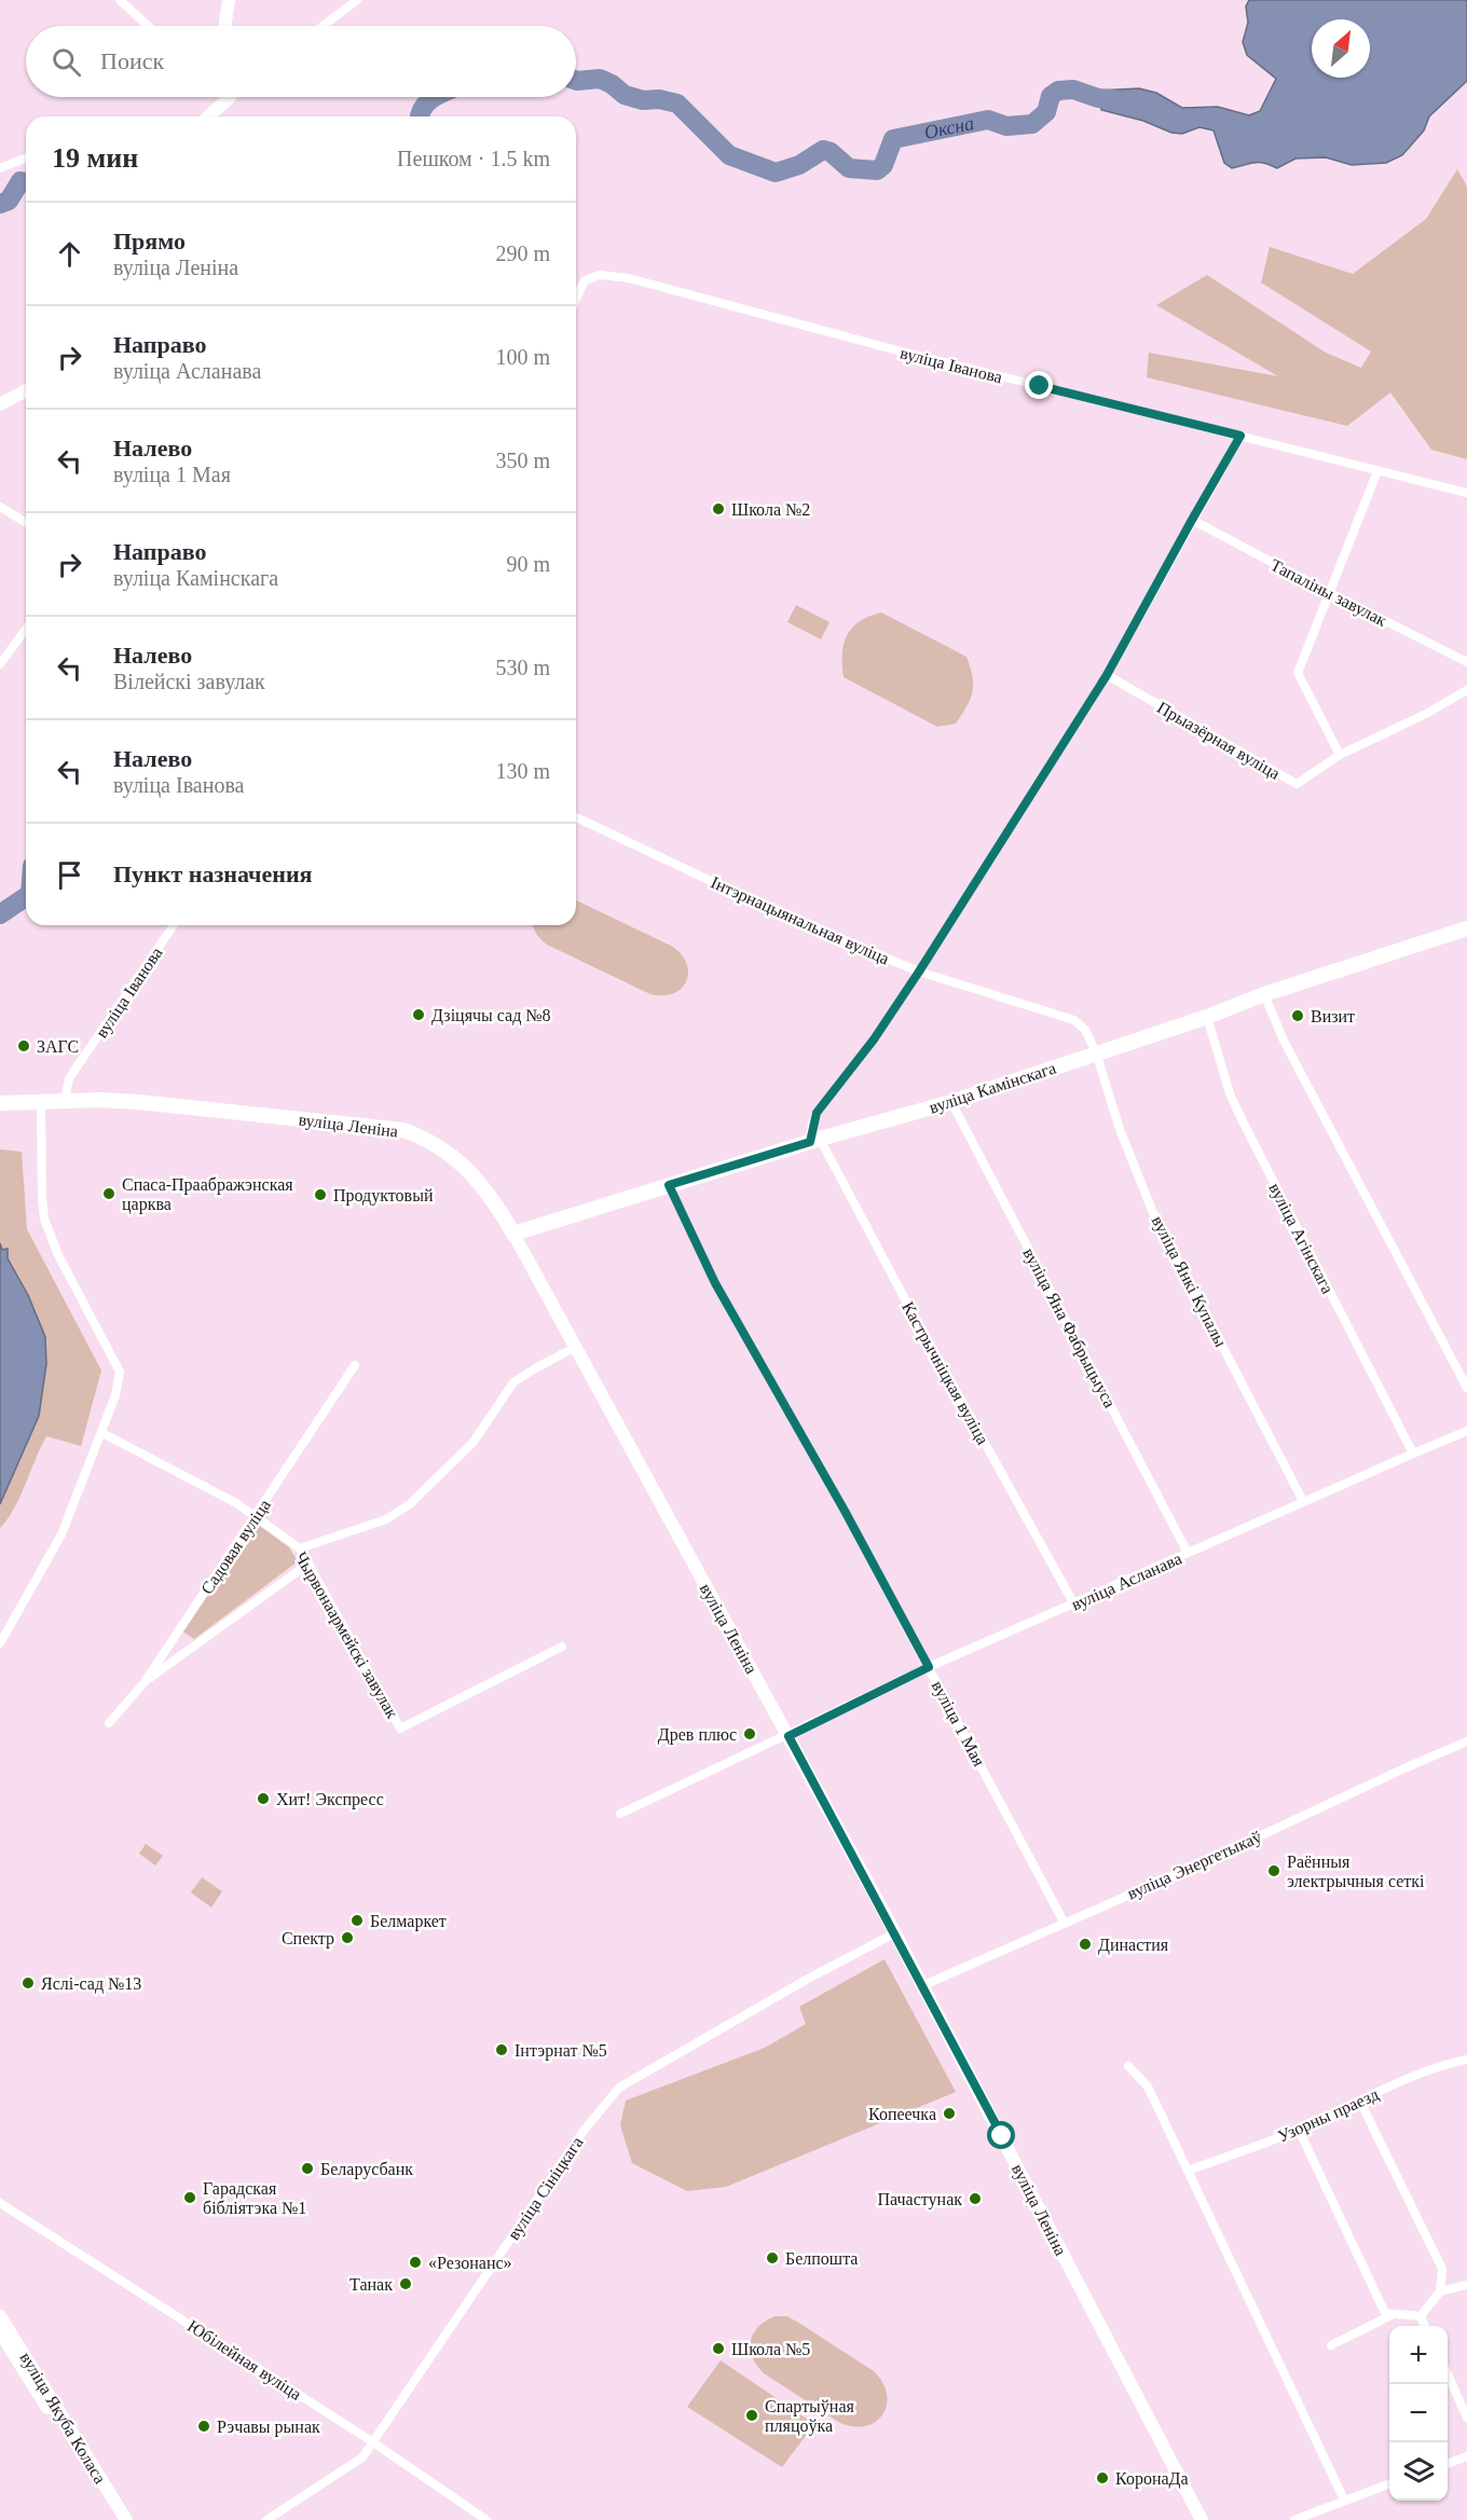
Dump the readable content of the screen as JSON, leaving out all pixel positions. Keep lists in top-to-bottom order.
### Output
{
  "streets": {
    "main road": ["вуліца Камінскага", "вуліца Леніна", "вуліца Якуба Коласа"],
    "street": [
      "вуліца Іванова",
      "Тапаліны завулак",
      "Прыазёрная вуліца",
      "Інтэрнацыянальная вуліца",
      "вуліца Агінскага",
      "вуліца Янкі Купалы",
      "вуліца Яна Фабрыцыуса",
      "Кастрычніцкая вуліца",
      "Садовая вуліца",
      "вуліца Асланава",
      "Чырвонаармейскі завулак",
      "вуліца 1 Мая",
      "вуліца Энергетыкаў",
      "Узорны праезд",
      "вуліца Сініцкага",
      "Юбілейная вуліца"
    ]
  },
  "crossings": [
    ["вуліца Іванова", "вуліца Леніна"],
    ["Інтэрнацыянальная вуліца", "вуліца Камінскага"],
    ["Інтэрнацыянальная вуліца", "вуліца Янкі Купалы"],
    ["вуліца Камінскага", "вуліца Леніна"],
    ["вуліца Камінскага", "вуліца Агінскага"],
    ["вуліца Камінскага", "вуліца Янкі Купалы"],
    ["вуліца Камінскага", "вуліца Яна Фабрыцыуса"],
    ["вуліца Камінскага", "Кастрычніцкая вуліца"],
    ["вуліца Камінскага", "вуліца 1 Мая"],
    ["вуліца Леніна", "вуліца Асланава"],
    ["вуліца Леніна", "вуліца Энергетыкаў"],
    ["вуліца Леніна", "вуліца Сініцкага"],
    ["вуліца Агінскага", "вуліца Асланава"],
    ["вуліца Янкі Купалы", "вуліца Асланава"],
    ["вуліца Яна Фабрыцыуса", "вуліца Асланава"],
    ["Кастрычніцкая вуліца", "вуліца Асланава"],
    ["Садовая вуліца", "Чырвонаармейскі завулак"],
    ["вуліца Асланава", "вуліца 1 Мая"],
    ["вуліца 1 Мая", "вуліца Энергетыкаў"],
    ["вуліца Сініцкага", "Юбілейная вуліца"]
  ],
  "water": ["Оксна"],
  "places": [
    "Школа №2",
    "Дзіцячы сад №8",
    "Визит",
    "ЗАГС",
    "Спаса-Праабражэнская царква",
    "Продуктовый",
    "Древ плюс",
    "Хит! Экспресс",
    "Раённыя электрычныя сеткі",
    "Белмаркет",
    "Спектр",
    "Династия",
    "Яслі-сад №13",
    "Інтэрнат №5",
    "Копеечка",
    "Беларусбанк",
    "Гарадская бібліятэка №1",
    "Пачастунак",
    "Белпошта",
    "«Резонанс»",
    "Танак",
    "Школа №5",
    "Спартыўная пляцоўка",
    "Рэчавы рынак",
    "КоронаДа"
  ],
  "north": "top right",
  "page": {
    "search": "Поиск",
    "heading": ["19 мин", "Пешком · 1.5 km"],
    "list": [
      ["Прямо", "вуліца Леніна", "290 m"],
      ["Направо", "вуліца Асланава", "100 m"],
      ["Налево", "вуліца 1 Мая", "350 m"],
      ["Направо", "вуліца Камінскага", "90 m"],
      ["Налево", "Вілейскі завулак", "530 m"],
      ["Налево", "вуліца Іванова", "130 m"],
      "Пункт назначения"
    ],
    "map_buttons": ["+", "−"]
  }
}
